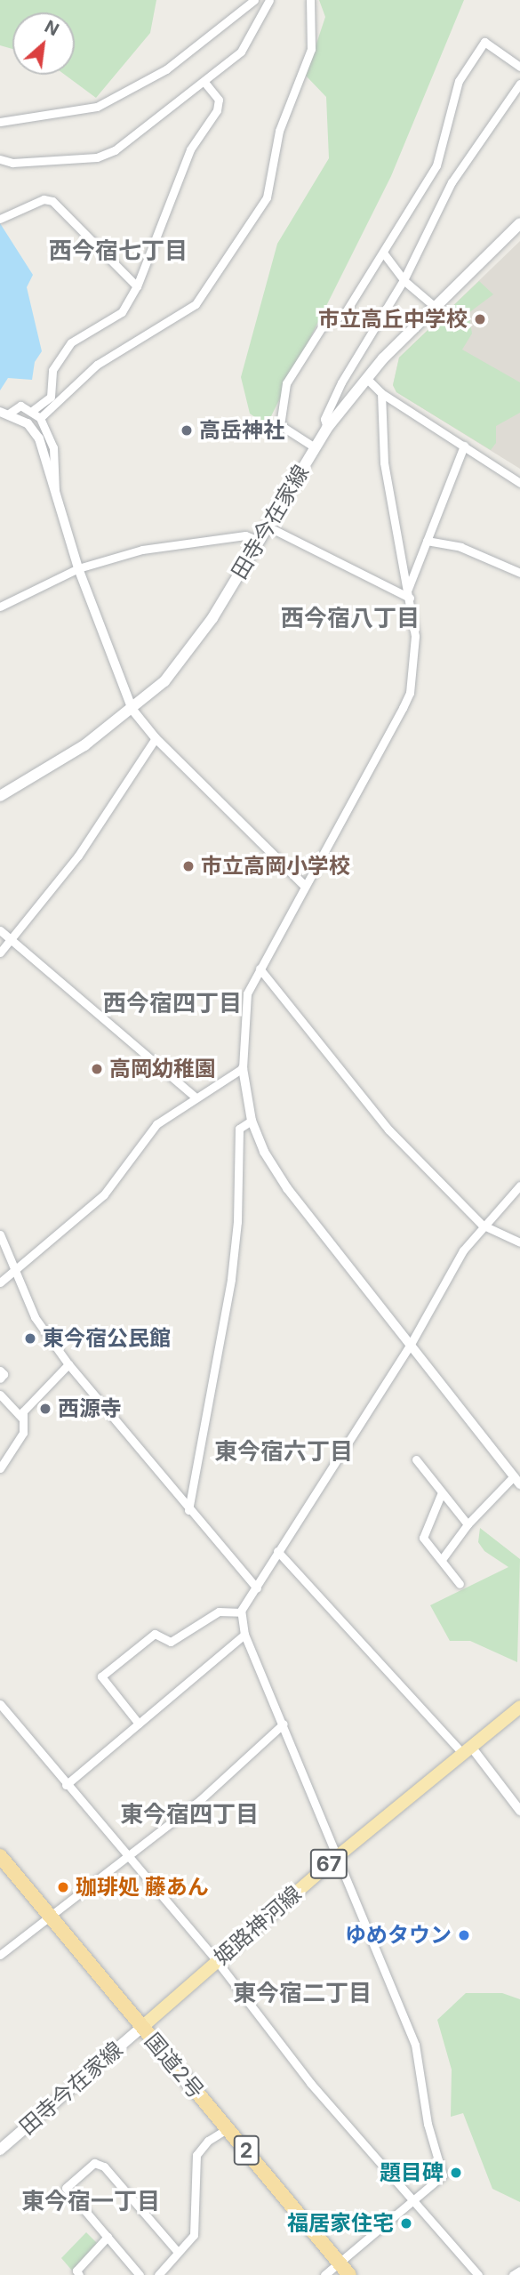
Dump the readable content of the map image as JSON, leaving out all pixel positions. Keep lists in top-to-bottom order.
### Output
{
  "streets": {
    "highway": ["国道2号", "2"],
    "main road": ["田寺今在家線", "67", "姫路神河線"]
  },
  "crossings": [
    ["田寺今在家線", "姫路神河線"],
    ["田寺今在家線", "国道2号"],
    ["姫路神河線", "国道2号"]
  ],
  "districts": [
    "西今宿七丁目",
    "西今宿八丁目",
    "西今宿四丁目",
    "東今宿六丁目",
    "東今宿四丁目",
    "東今宿二丁目",
    "東今宿一丁目"
  ],
  "places": [
    "市立高丘中学校",
    "高岳神社",
    "市立高岡小学校",
    "高岡幼稚園",
    "東今宿公民館",
    "西源寺",
    "珈琲処 藤あん",
    "ゆめタウン",
    "題目碑",
    "福居家住宅"
  ],
  "north": "top right"
}
